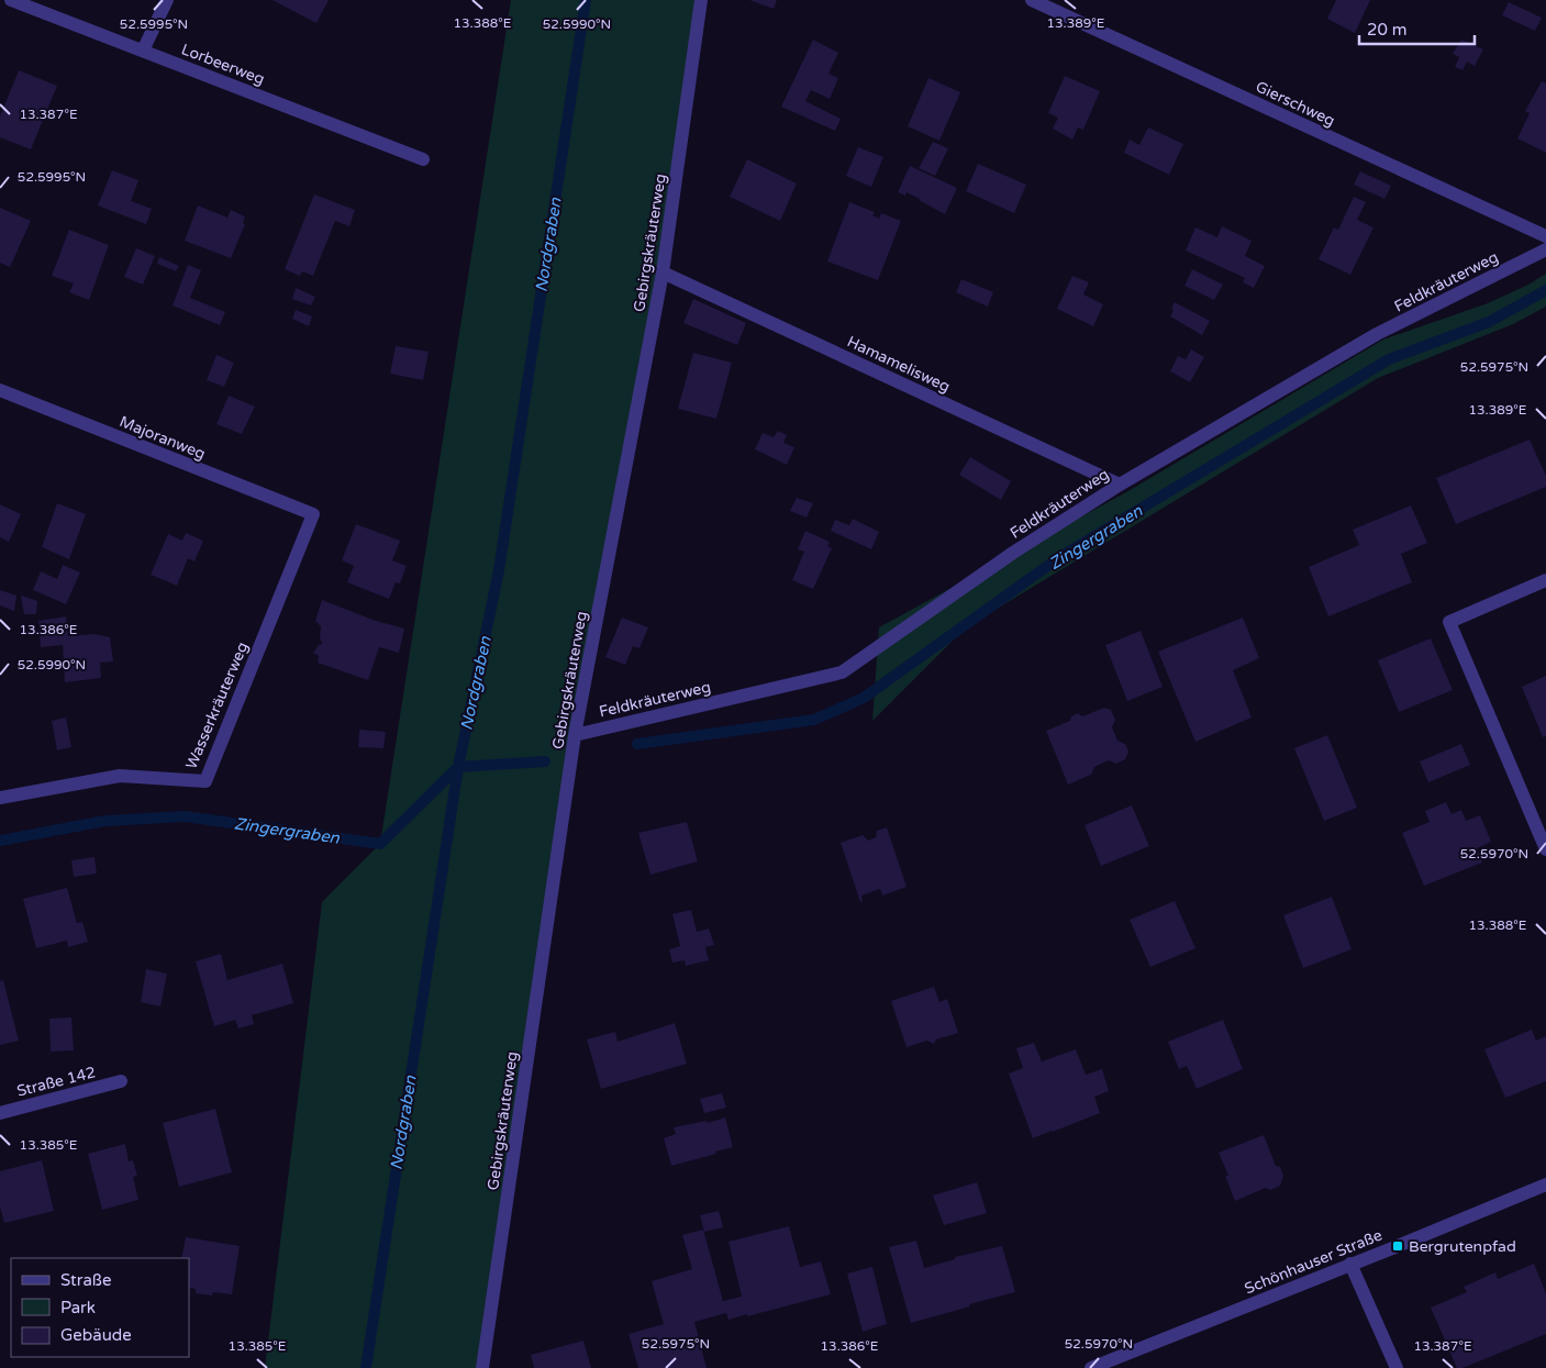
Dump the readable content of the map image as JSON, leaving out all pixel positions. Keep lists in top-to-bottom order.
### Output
{
  "streets": {
    "street": [
      "Lorbeerweg",
      "Gierschweg",
      "Gebirgskräuterweg",
      "Feldkräuterweg",
      "Hamamelisweg",
      "Majoranweg",
      "Wasserkräuterweg",
      "Straße 142",
      "Schönhauser Straße"
    ]
  },
  "crossings": [
    ["Gebirgskräuterweg", "Feldkräuterweg"],
    ["Gebirgskräuterweg", "Hamamelisweg"],
    ["Feldkräuterweg", "Hamamelisweg"],
    ["Majoranweg", "Wasserkräuterweg"]
  ],
  "water": ["Nordgraben", "Zingergraben"],
  "places": {
    "transit": ["Bergrutenpfad"]
  },
  "legend": ["Straße", "Park", "Gebäude"],
  "scale_bar": "20 m",
  "coordinates": [
    "13.388°E",
    "13.389°E",
    "52.5995°N",
    "52.5990°N",
    "13.387°E",
    "52.5975°N",
    "13.386°E",
    "52.5970°N",
    "13.385°E"
  ]
}
